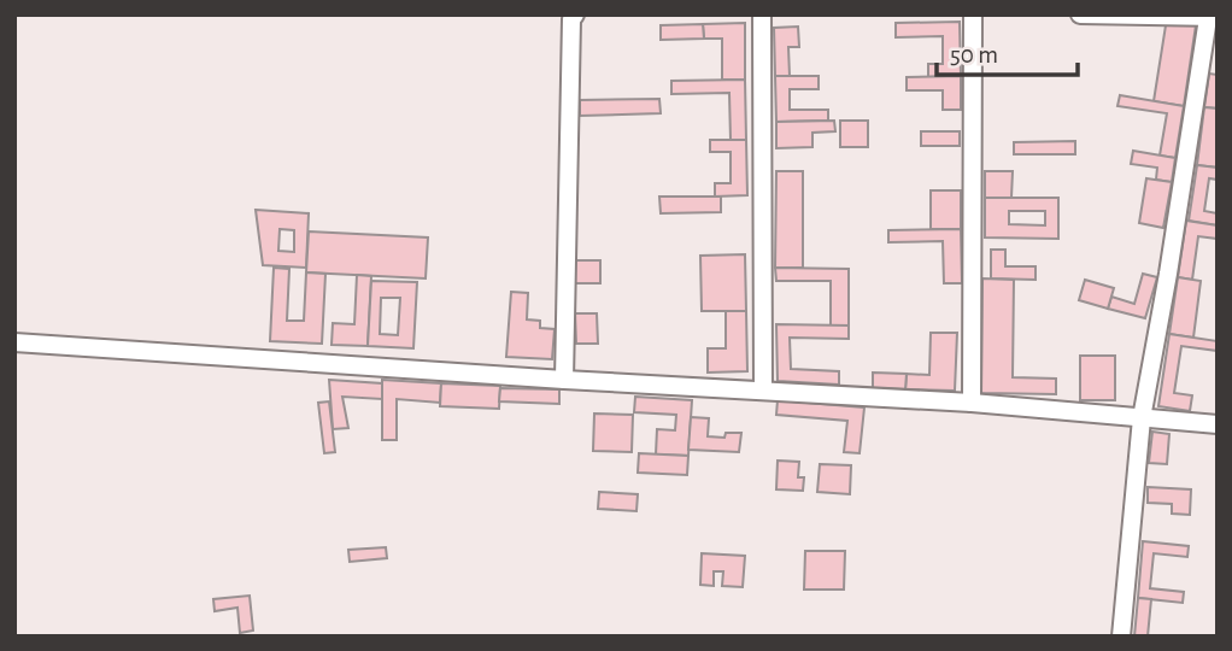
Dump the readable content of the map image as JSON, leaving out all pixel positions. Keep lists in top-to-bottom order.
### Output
{
  "scale_bar": "50 m"
}
